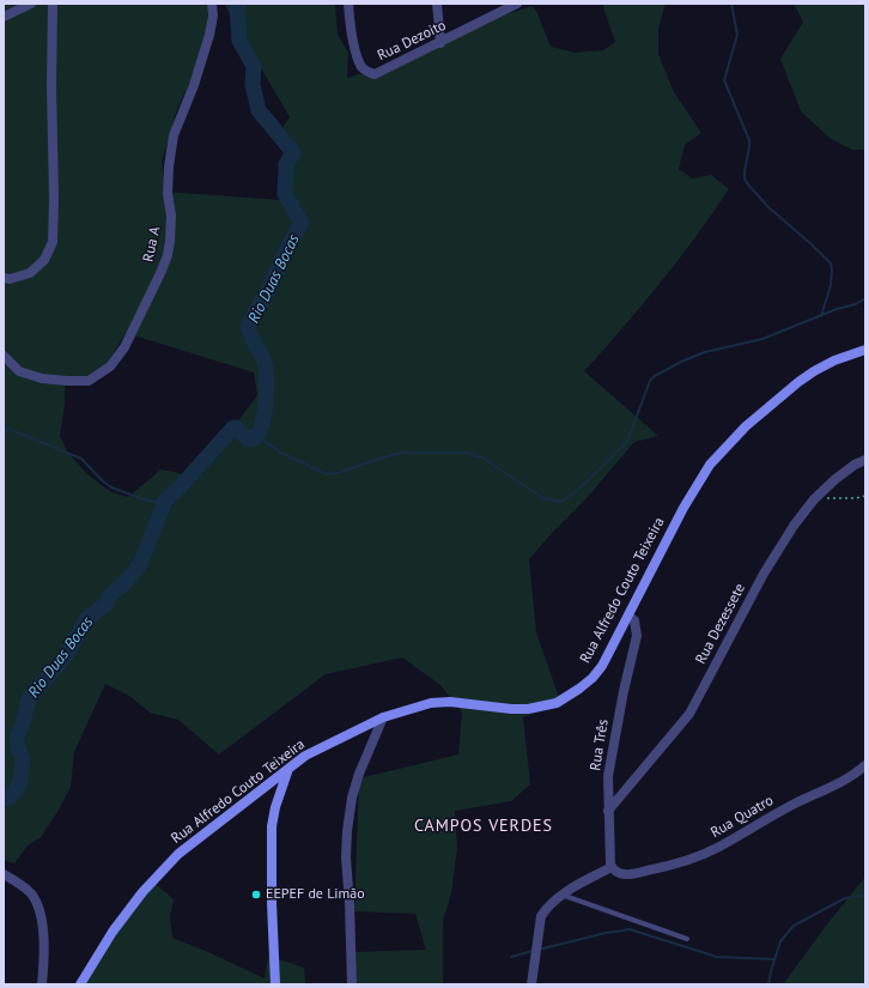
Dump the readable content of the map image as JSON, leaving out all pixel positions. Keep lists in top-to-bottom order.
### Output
{
  "streets": {
    "street": [
      "Rua Dezoito",
      "Rua A",
      "Rua Alfredo Couto Teixeira",
      "Rua Dezessete",
      "Rua Três",
      "Rua Quatro"
    ]
  },
  "crossings": [
    ["Rua Alfredo Couto Teixeira", "Rua Três"],
    ["Rua Dezessete", "Rua Três"],
    ["Rua Três", "Rua Quatro"]
  ],
  "districts": ["CAMPOS VERDES"],
  "water": ["Rio Duas Bocas"],
  "places": ["EEPEF de Limão"]
}
